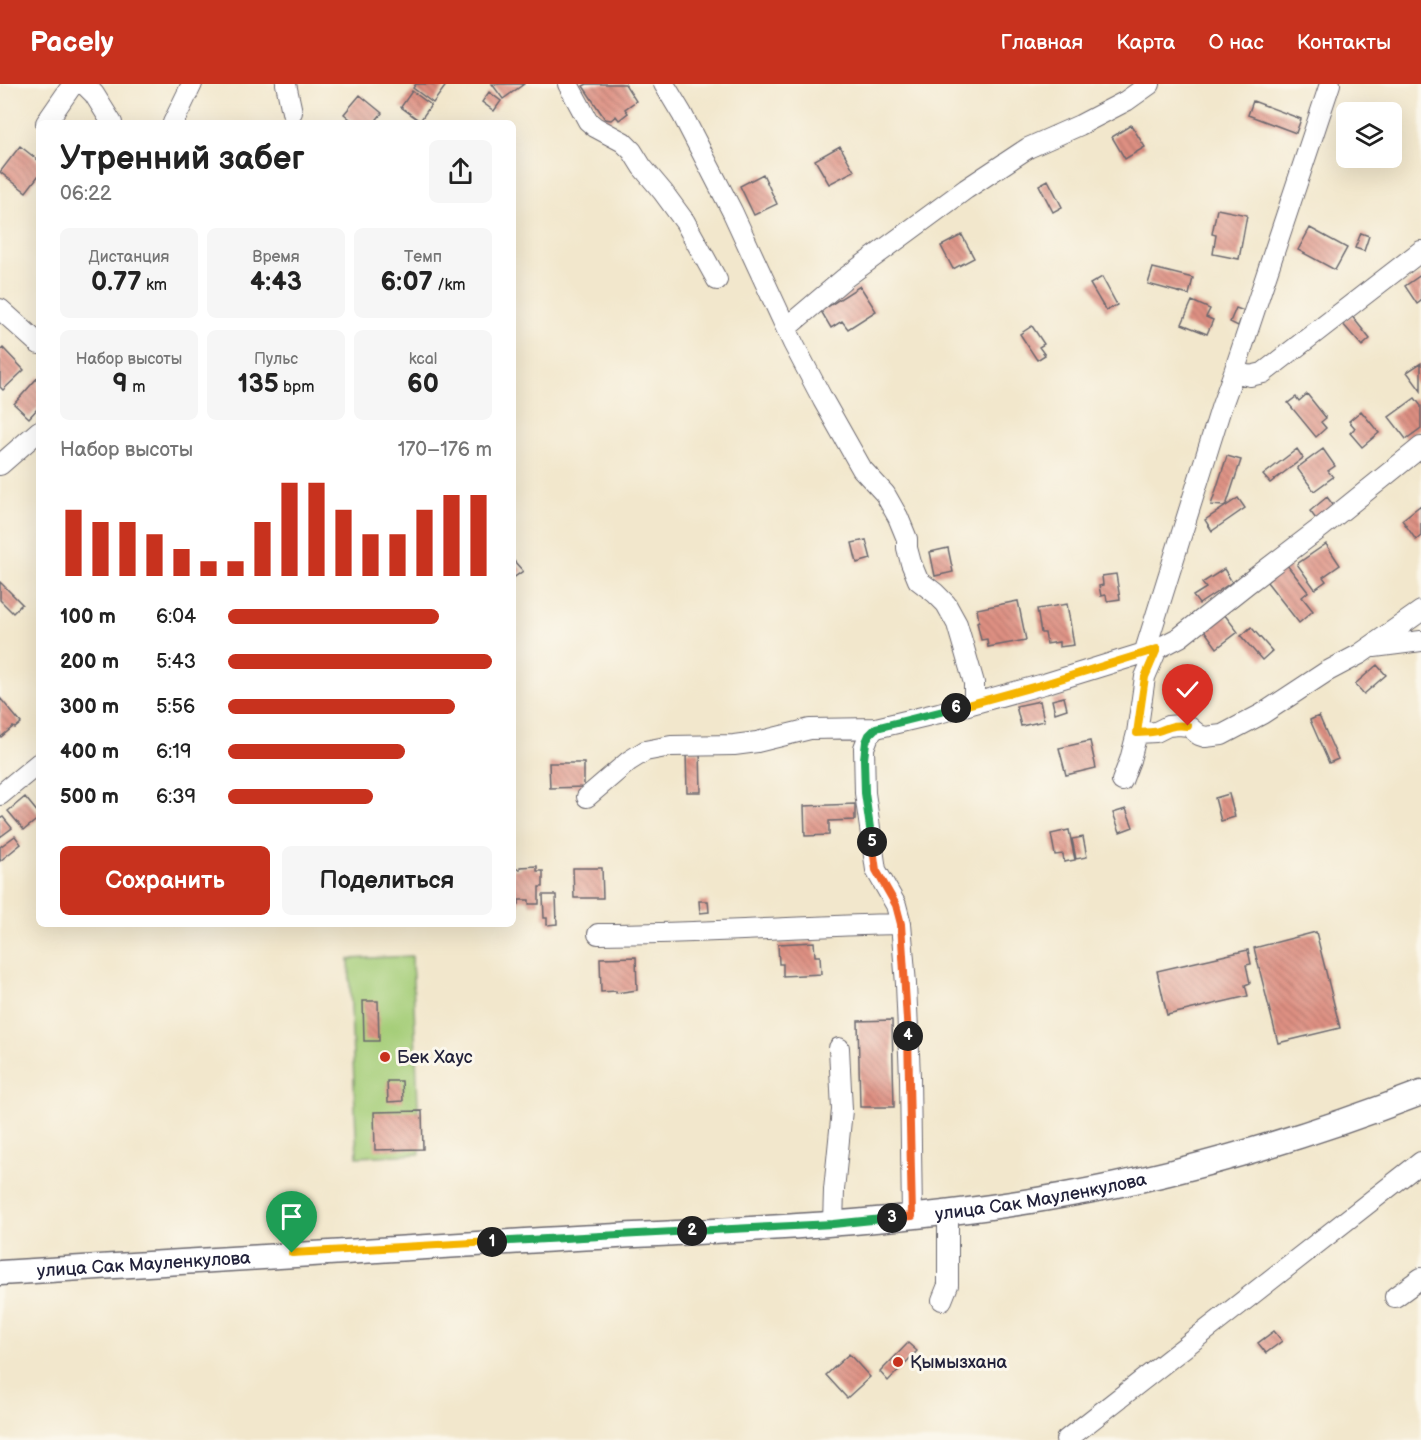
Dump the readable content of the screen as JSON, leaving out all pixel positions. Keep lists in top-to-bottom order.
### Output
{
  "streets": {
    "main road": ["улица Сак Мауленкулова"]
  },
  "places": ["Бек Хаус", "Қымызхана"],
  "page": {
    "header": "Pacely",
    "nav": [
      "Главная",
      "Карта",
      "О нас",
      "Контакты"
    ],
    "heading": ["Утренний забег", "06:22"],
    "stats": [
      ["Дистанция", "0.77 km"],
      ["Время", "4:43"],
      ["Темп", "6:07 /km"],
      ["Набор высоты", "9 m"],
      ["Пульс", "135 bpm"],
      ["kcal", "60"]
    ],
    "chart": ["Набор высоты", "170–176 m"],
    "list": [
      {
        "name": "100 m",
        "note": "6:04"
      },
      {
        "name": "200 m",
        "note": "5:43"
      },
      {
        "name": "300 m",
        "note": "5:56"
      },
      {
        "name": "400 m",
        "note": "6:19"
      },
      {
        "name": "500 m",
        "note": "6:39"
      }
    ],
    "pins": [
      "6",
      "5",
      "4",
      "3",
      "2",
      "1"
    ],
    "buttons": ["Сохранить", "Поделиться"]
  }
}
